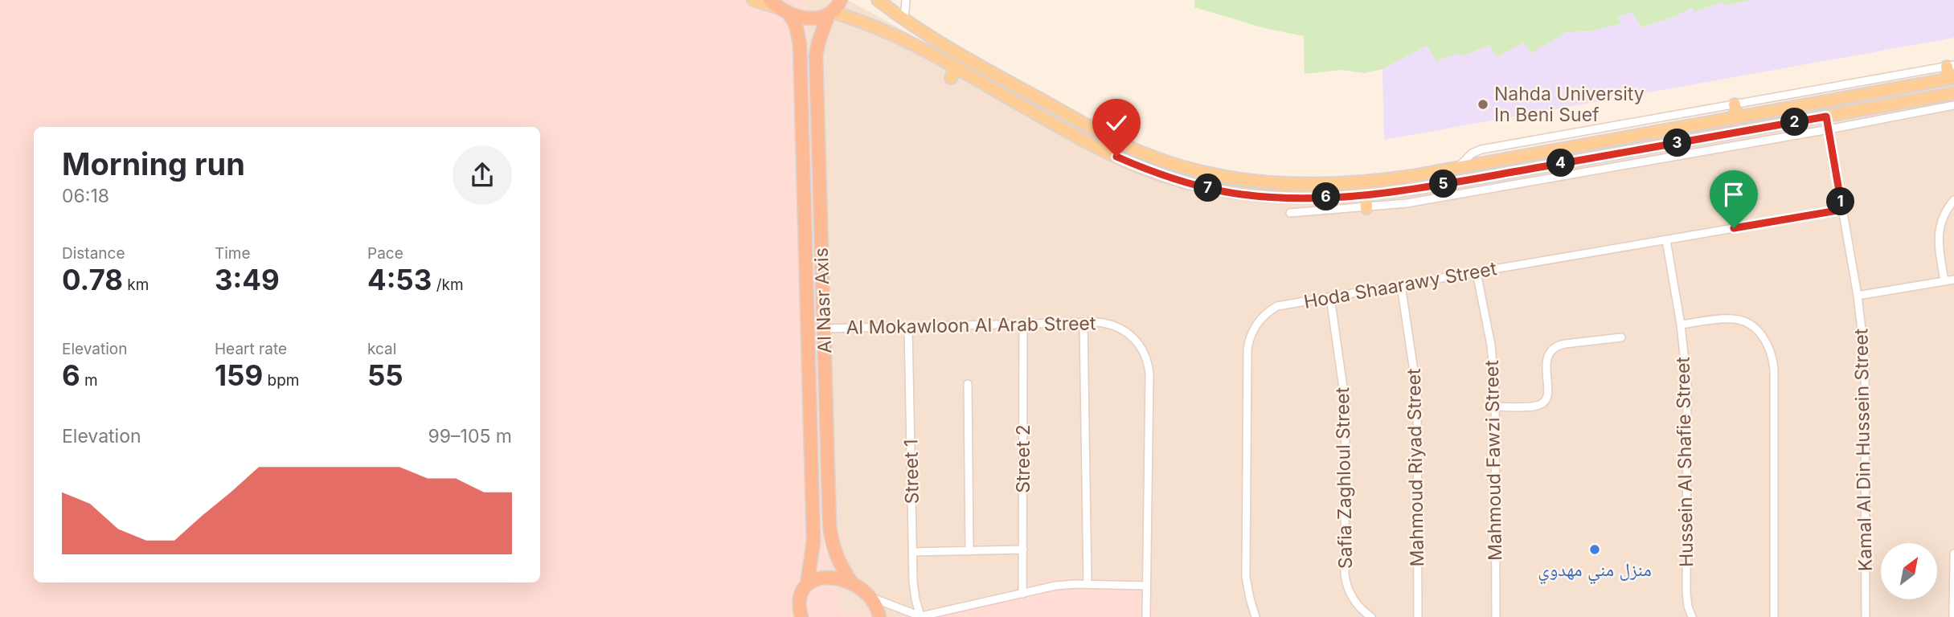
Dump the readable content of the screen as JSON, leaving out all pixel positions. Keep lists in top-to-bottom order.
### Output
{
  "streets": {
    "highway": ["Al Nasr Axis"],
    "street": [
      "Hoda Shaarawy Street",
      "Al Mokawloon Al Arab Street",
      "Kamal Al Din Hussein Street",
      "Street 2",
      "Mahmoud Fawzi Street",
      "Hussein Al Shafie Street",
      "Mahmoud Riyad Street",
      "Street 1",
      "Safia Zaghloul Street"
    ]
  },
  "crossings": [
    ["Hoda Shaarawy Street", "Kamal Al Din Hussein Street"],
    ["Hoda Shaarawy Street", "Mahmoud Fawzi Street"],
    ["Hoda Shaarawy Street", "Hussein Al Shafie Street"],
    ["Hoda Shaarawy Street", "Mahmoud Riyad Street"],
    ["Hoda Shaarawy Street", "Safia Zaghloul Street"],
    ["Al Nasr Axis", "Al Mokawloon Al Arab Street"],
    ["Al Mokawloon Al Arab Street", "Street 2"],
    ["Al Mokawloon Al Arab Street", "Street 1"]
  ],
  "places": ["Nahda University In Beni Suef", "منزل مني مهدوي"],
  "north": "top right",
  "page": {
    "pins": [
      "2",
      "3",
      "4",
      "5",
      "7",
      "6",
      "1"
    ],
    "heading": ["Morning run", "06:18"],
    "stats": [
      ["Distance", "0.78 km"],
      ["Time", "3:49"],
      ["Pace", "4:53 /km"],
      ["Elevation", "6 m"],
      ["Heart rate", "159 bpm"],
      ["kcal", "55"]
    ],
    "chart": ["Elevation", "99–105 m"]
  }
}
